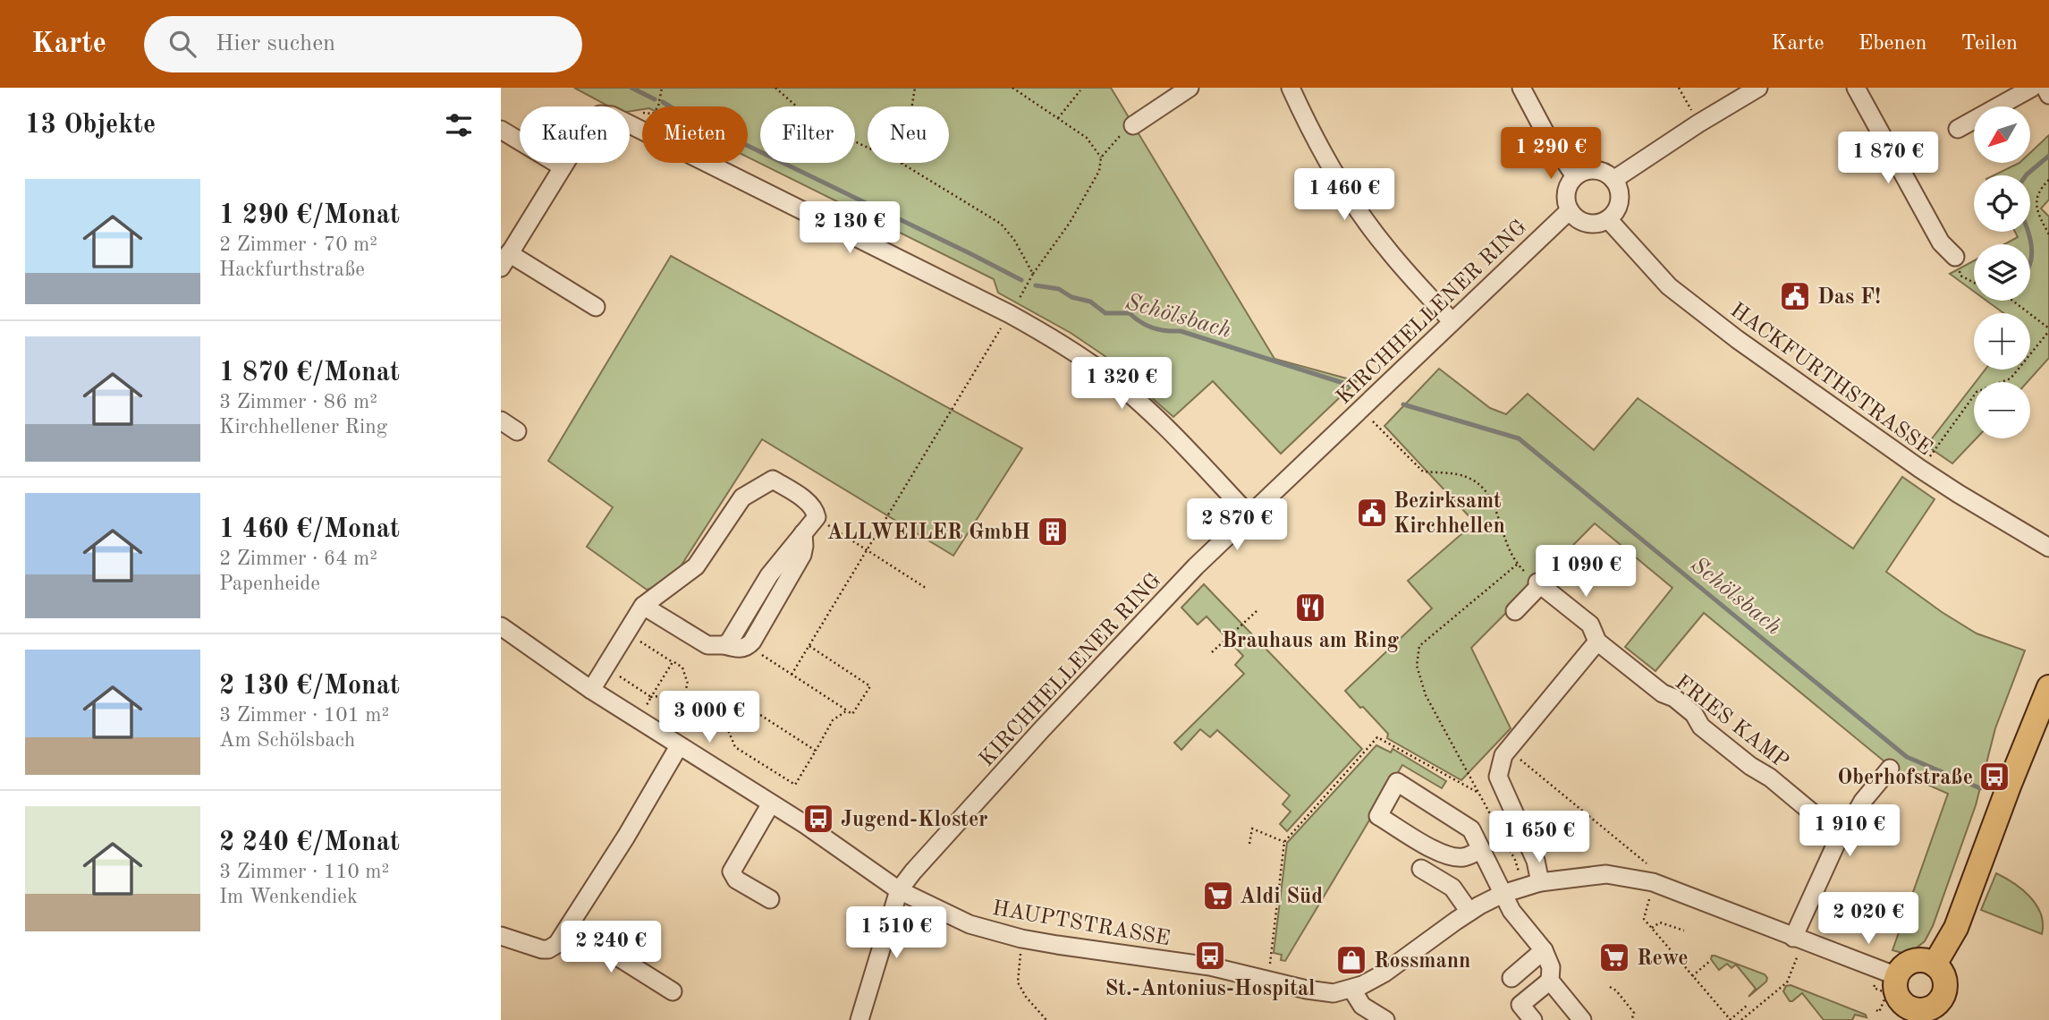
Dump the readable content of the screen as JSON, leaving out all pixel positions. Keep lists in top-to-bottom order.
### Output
{
  "streets": {
    "street": [
      "KIRCHHELLENER RING",
      "HACKFURTHSTRASSE",
      "FRIES KAMP",
      "HAUPTSTRASSE"
    ]
  },
  "crossings": [
    ["KIRCHHELLENER RING", "HACKFURTHSTRASSE"],
    ["KIRCHHELLENER RING", "HAUPTSTRASSE"]
  ],
  "water": ["Schölsbach"],
  "places": {
    "public building": ["Das F!", "Bezirksamt Kirchhellen"],
    "building": ["ALLWEILER GmbH"],
    "restaurant": ["Brauhaus am Ring"],
    "bus stop": ["Oberhofstraße", "Jugend-Kloster", "St.-Antonius-Hospital"],
    "supermarket": ["Aldi Süd", "Rewe"],
    "shop": ["Rossmann"]
  },
  "north": "bottom left",
  "page": {
    "header": "Karte",
    "search": "Hier suchen",
    "nav": ["Karte", "Ebenen", "Teilen"],
    "heading": "13 Objekte",
    "map_buttons": ["+", "−"],
    "chip": [
      "Kaufen",
      "Mieten",
      "Filter",
      "Neu"
    ],
    "price": [
      "1 290 €",
      "1 870 €",
      "1 460 €",
      "2 130 €",
      "1 320 €",
      "2 870 €",
      "1 090 €",
      "3 000 €",
      "1 910 €",
      "1 650 €",
      "2 020 €",
      "1 510 €",
      "2 240 €"
    ],
    "list": [
      {
        "name": "1 290 €/Monat",
        "note": "2 Zimmer · 70 m² · Hackfurthstraße"
      },
      {
        "name": "1 870 €/Monat",
        "note": "3 Zimmer · 86 m² · Kirchhellener Ring"
      },
      {
        "name": "1 460 €/Monat",
        "note": "2 Zimmer · 64 m² · Papenheide"
      },
      {
        "name": "2 130 €/Monat",
        "note": "3 Zimmer · 101 m² · Am Schölsbach"
      },
      {
        "name": "2 240 €/Monat",
        "note": "3 Zimmer · 110 m² · Im Wenkendiek"
      }
    ]
  }
}
